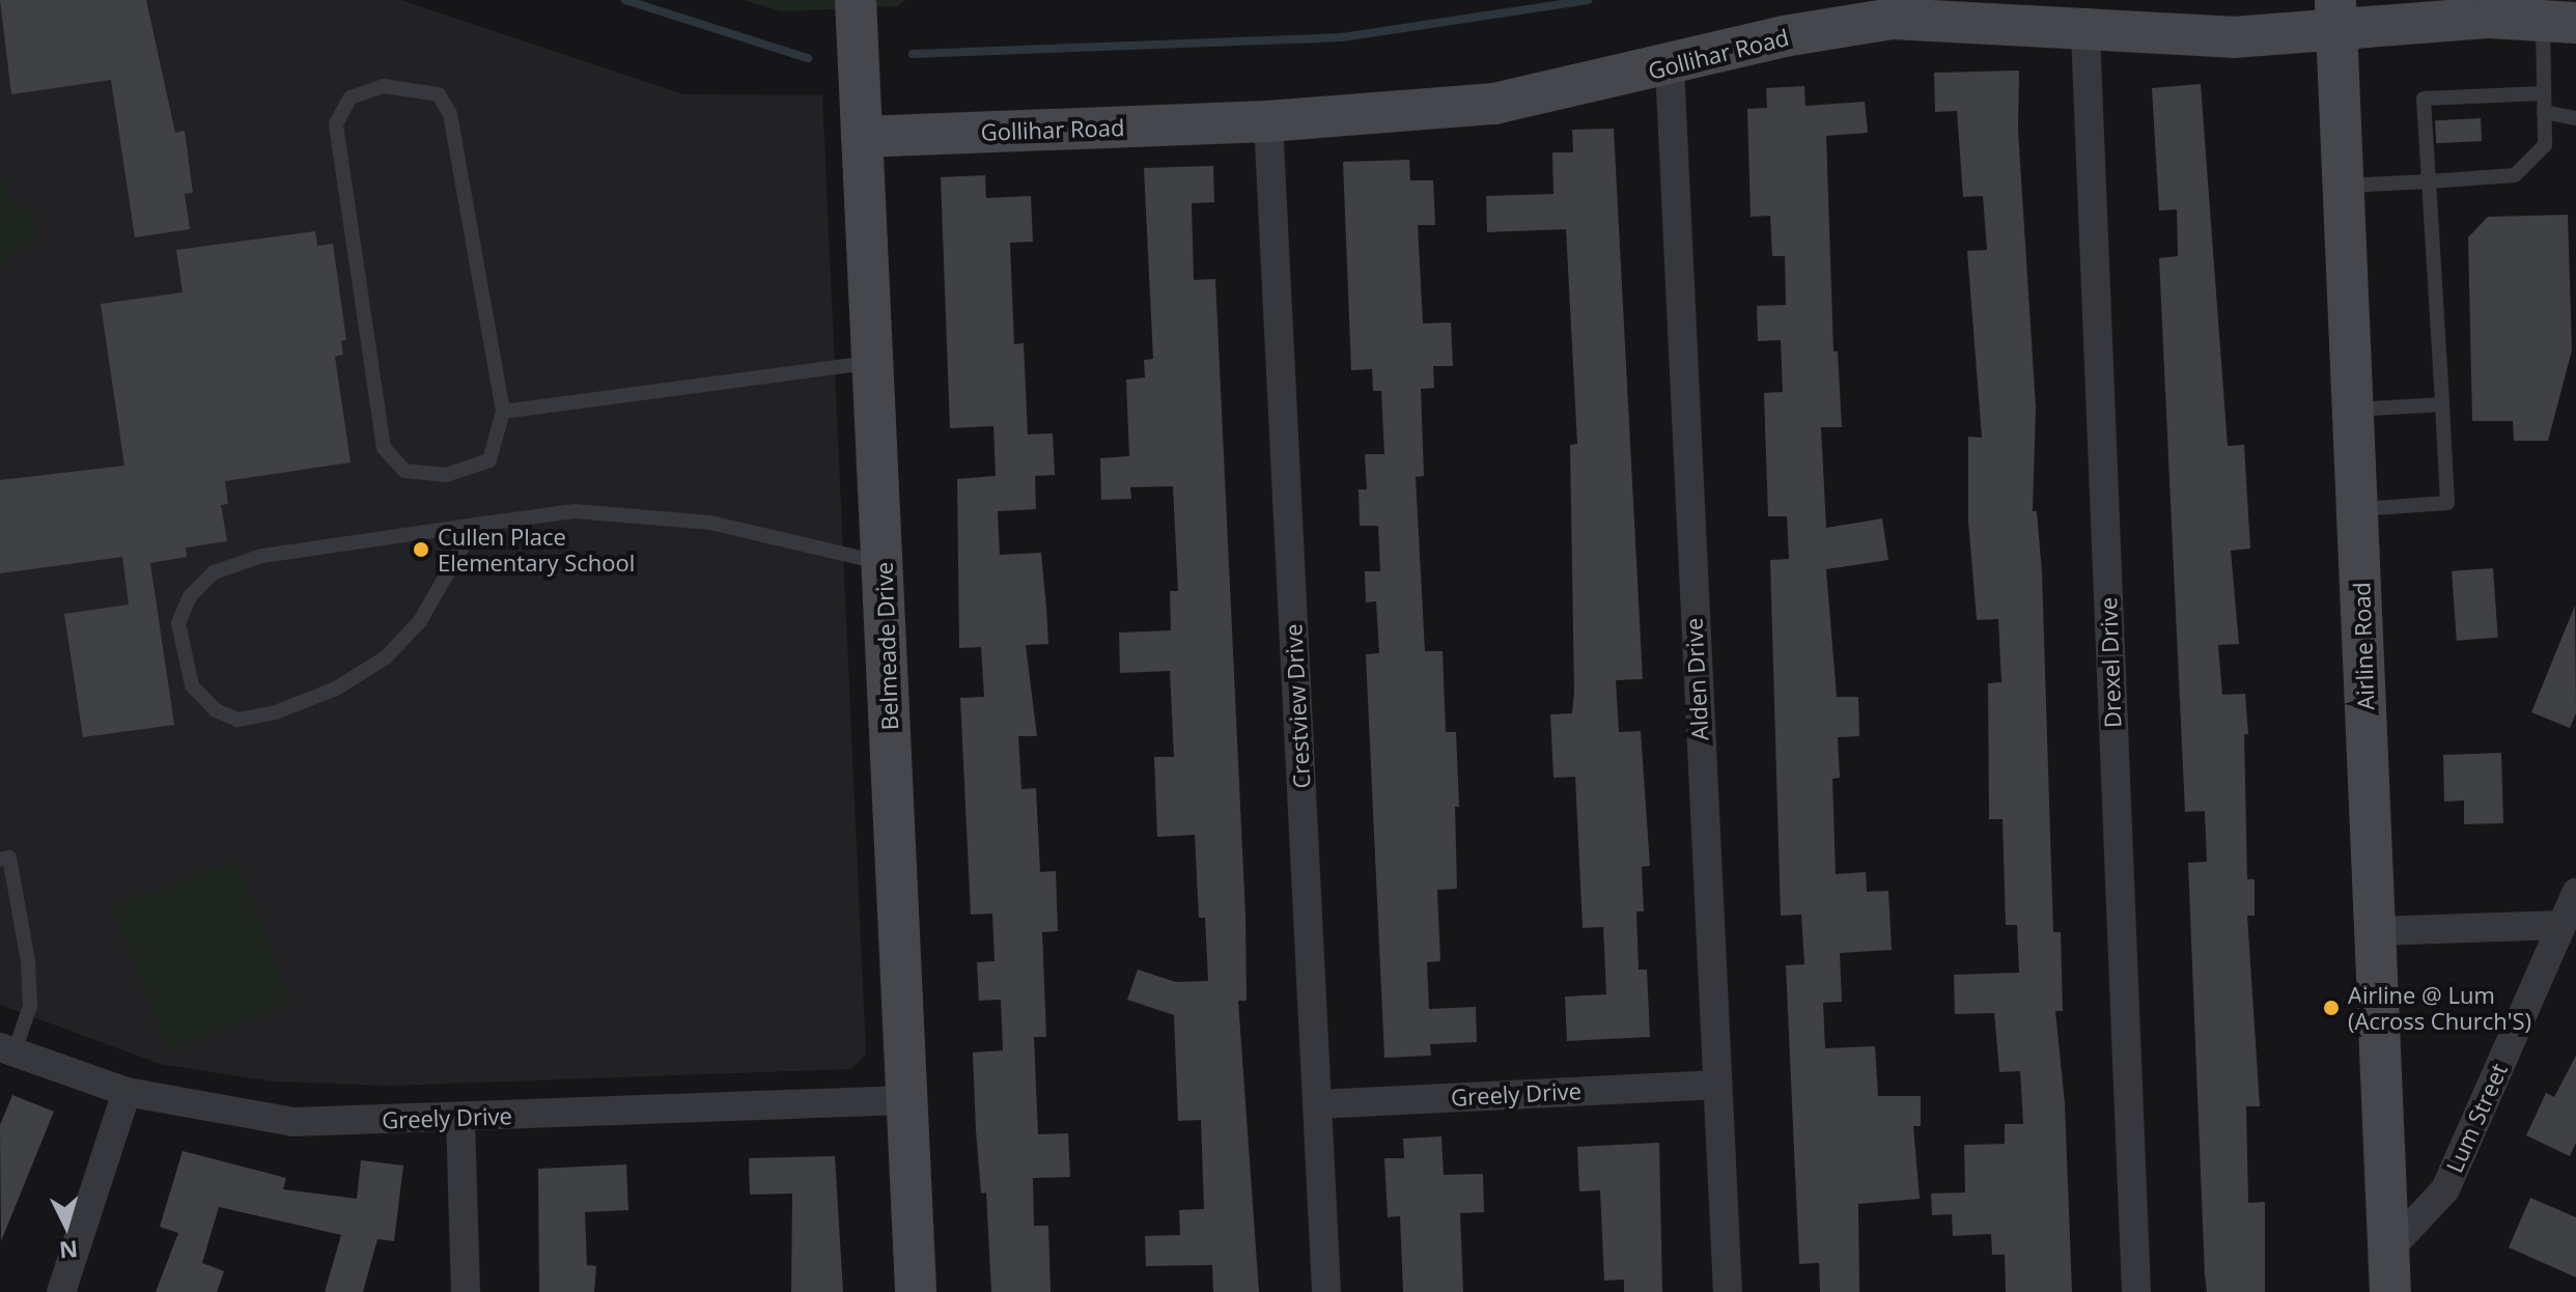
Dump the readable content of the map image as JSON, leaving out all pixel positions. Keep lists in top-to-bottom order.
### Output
{
  "streets": {
    "street": [
      "Gollihar Road",
      "Belmeade Drive",
      "Airline Road",
      "Drexel Drive",
      "Alden Drive",
      "Crestview Drive",
      "Greely Drive",
      "Lum Street"
    ]
  },
  "crossings": [
    ["Gollihar Road", "Belmeade Drive"],
    ["Gollihar Road", "Airline Road"],
    ["Gollihar Road", "Drexel Drive"],
    ["Gollihar Road", "Alden Drive"],
    ["Gollihar Road", "Crestview Drive"],
    ["Belmeade Drive", "Greely Drive"],
    ["Airline Road", "Lum Street"],
    ["Alden Drive", "Greely Drive"],
    ["Crestview Drive", "Greely Drive"]
  ],
  "places": ["Cullen Place Elementary School", "Airline @ Lum (Across Church'S)"],
  "north": "bottom"
}
